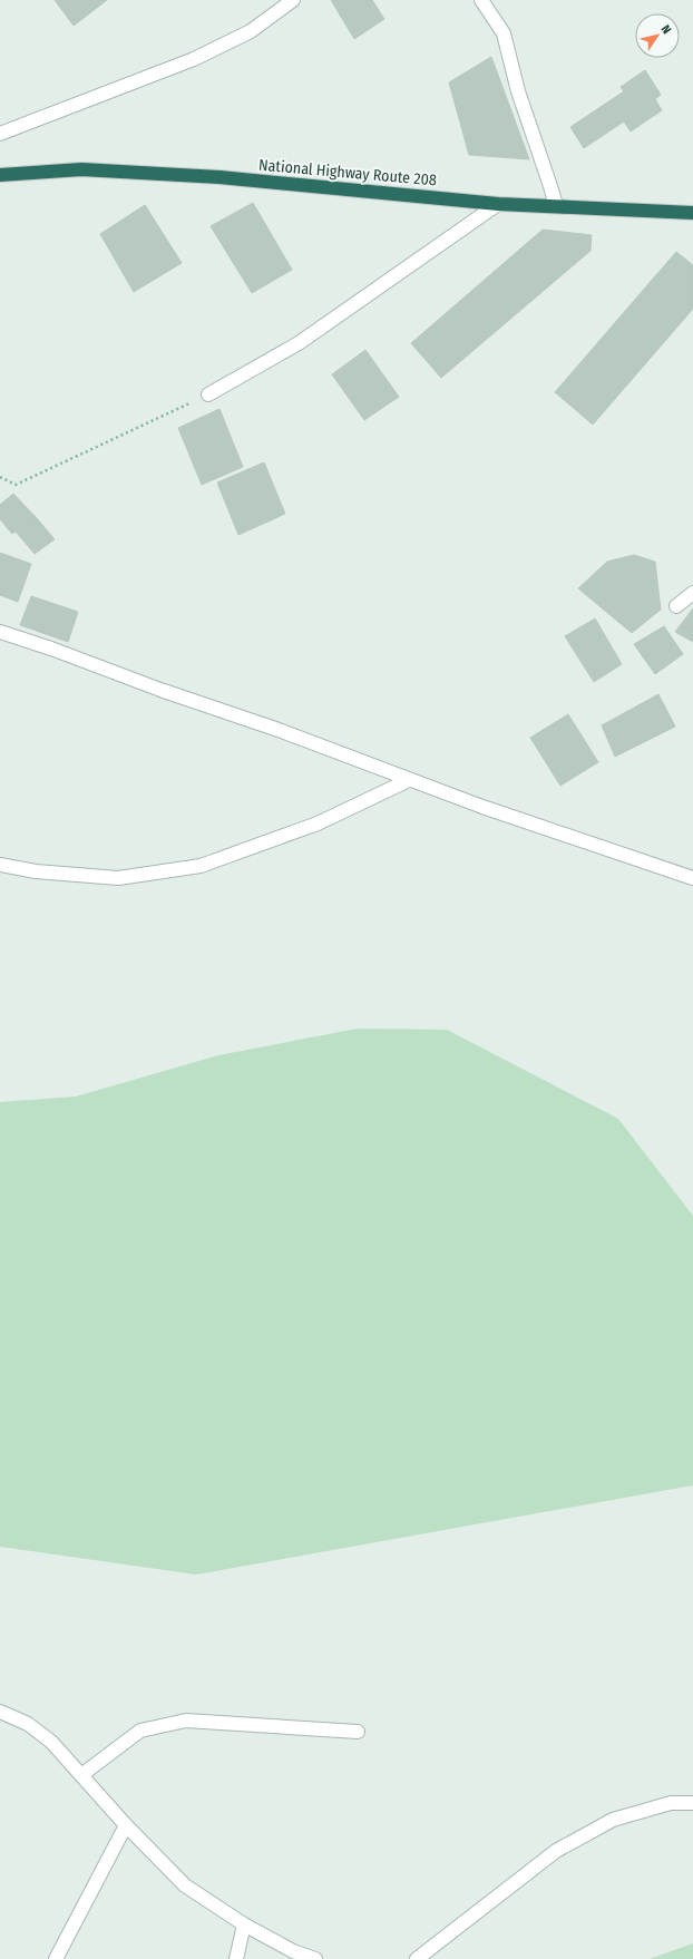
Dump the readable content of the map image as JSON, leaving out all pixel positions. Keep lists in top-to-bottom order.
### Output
{
  "streets": {
    "highway": ["National Highway Route 208"]
  },
  "north": "top right"
}
